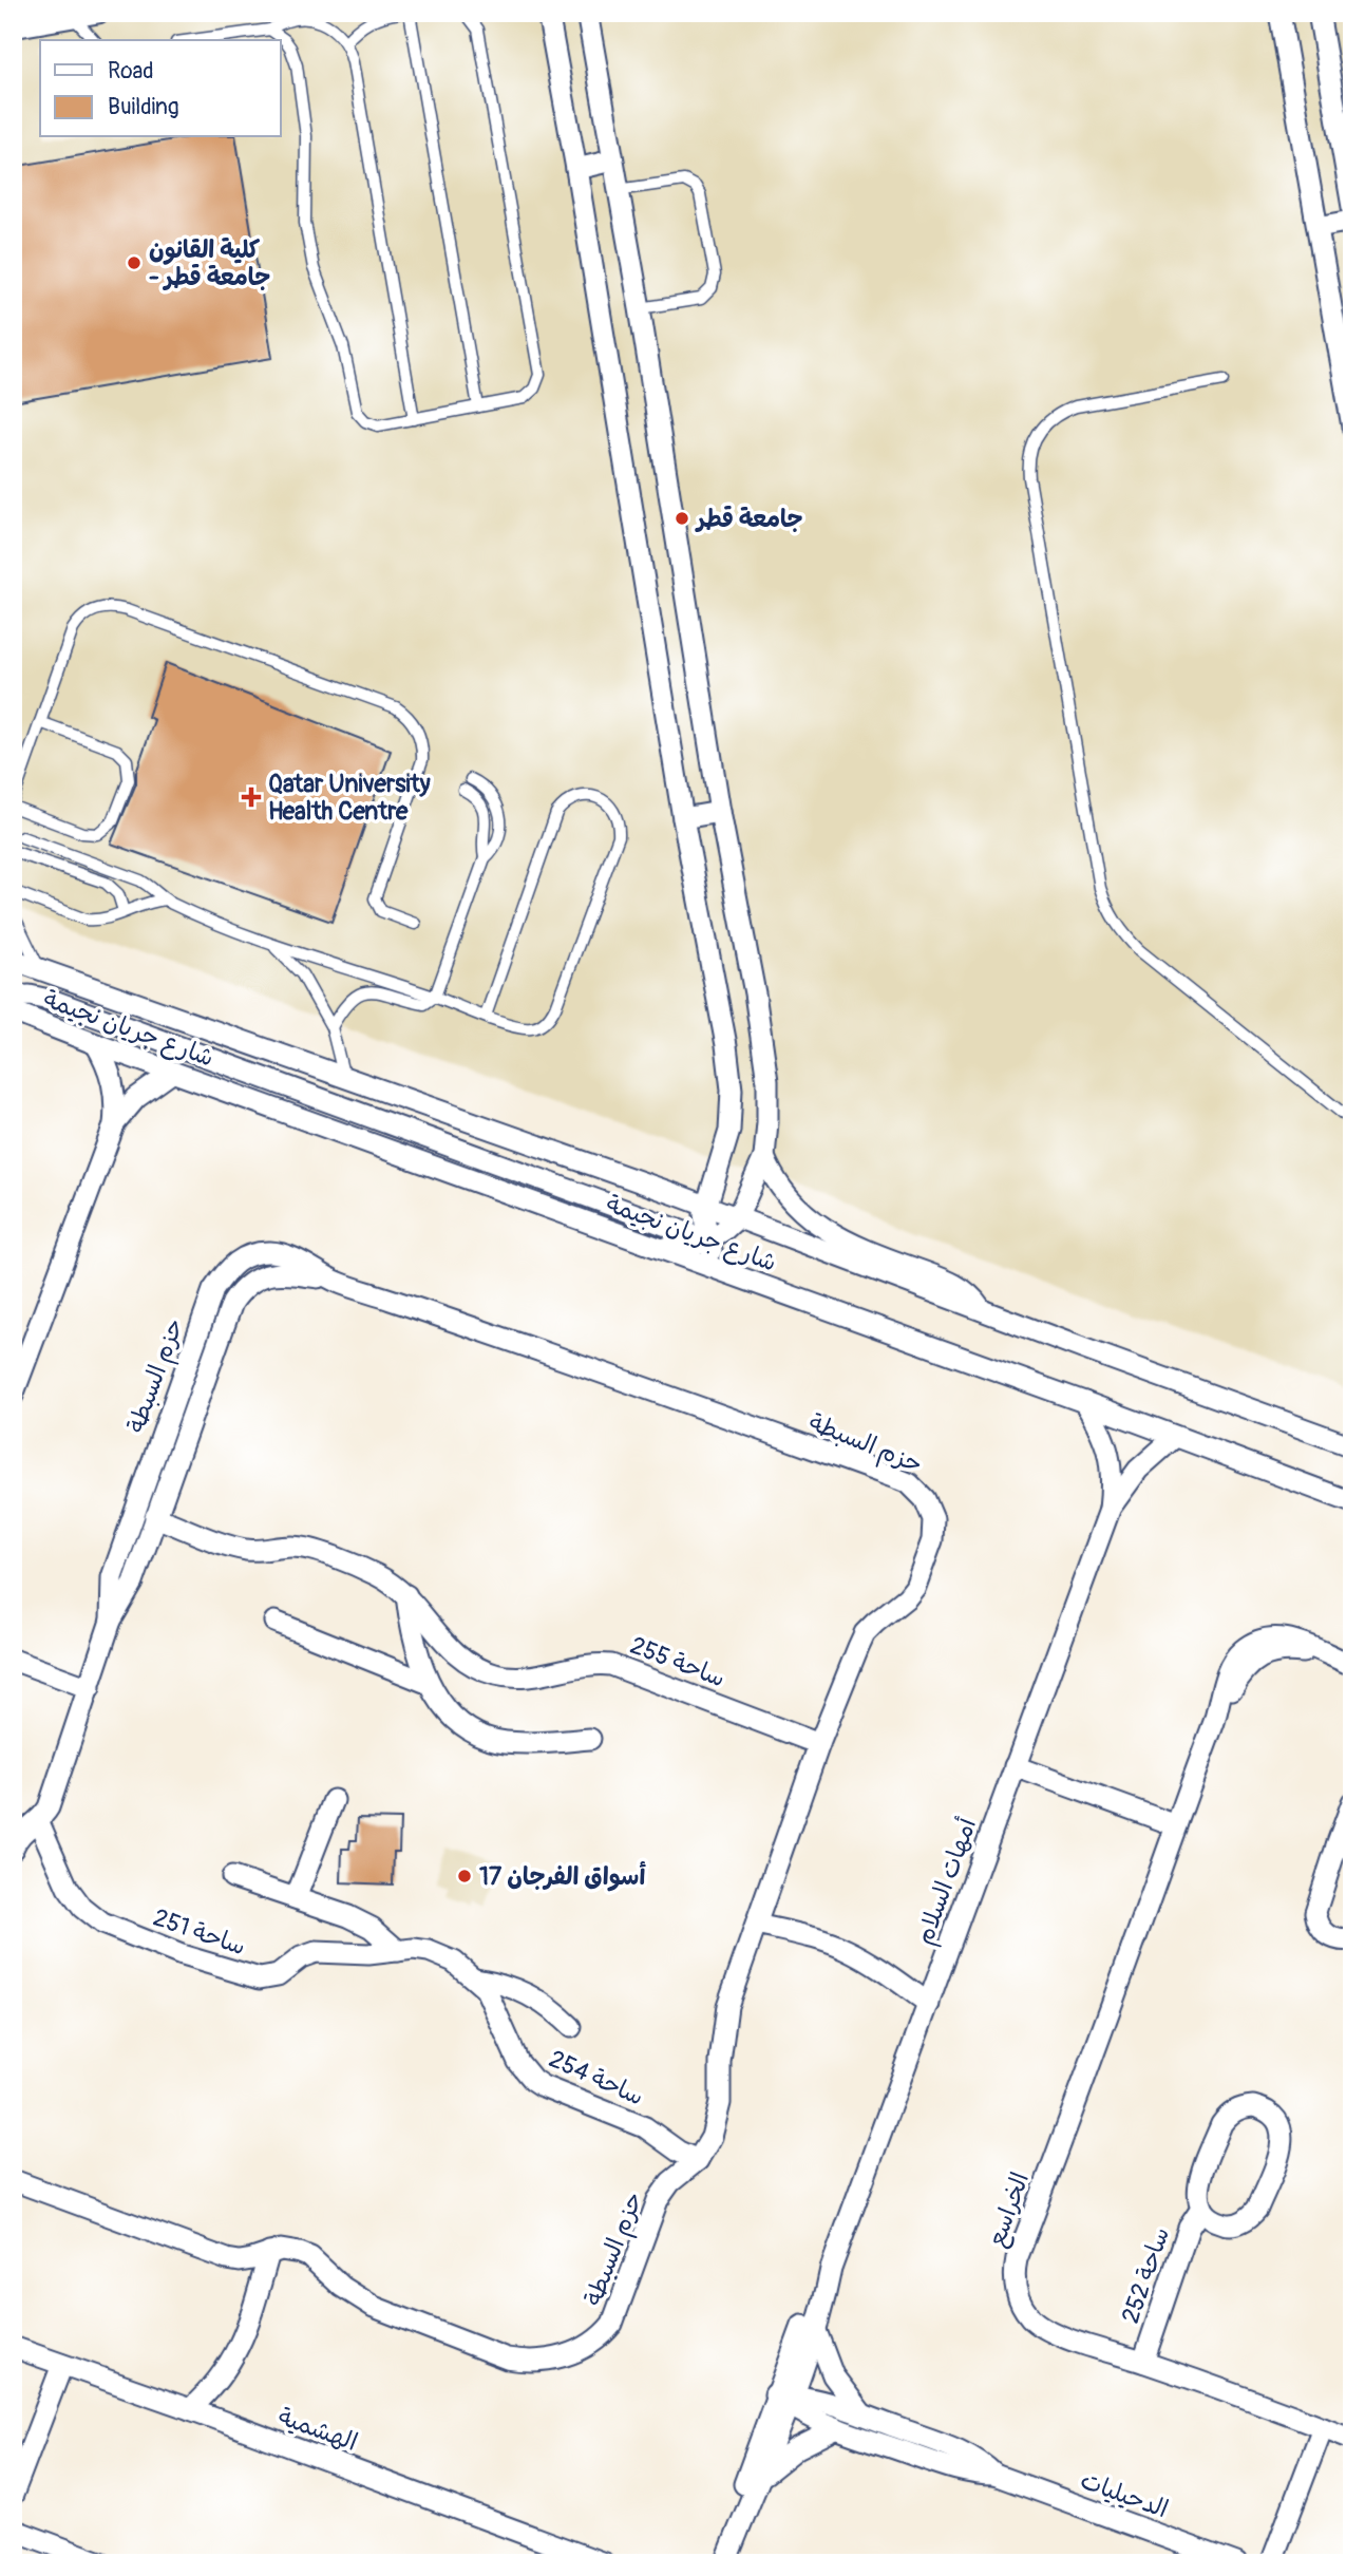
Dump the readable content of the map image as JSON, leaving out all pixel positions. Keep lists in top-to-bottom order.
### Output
{
  "streets": {
    "street": [
      "شارع جريان نجيمة",
      "حزم السبطة",
      "ساحة 255",
      "أمهات السلام",
      "ساحة 251",
      "ساحة 254",
      "الخراسع",
      "ساحة 252",
      "الهشمية",
      "الدحيليات"
    ]
  },
  "crossings": [
    ["شارع جريان نجيمة", "أمهات السلام"],
    ["حزم السبطة", "ساحة 255"],
    ["حزم السبطة", "ساحة 251"],
    ["حزم السبطة", "ساحة 254"],
    ["أمهات السلام", "الدحيليات"],
    ["ساحة 251", "ساحة 254"],
    ["الخراسع", "ساحة 252"]
  ],
  "places": {
    "other": ["كلية القانون - جامعة قطر", "جامعة قطر", "أسواق الفرجان 17"],
    "health": ["Qatar University Health Centre"]
  },
  "legend": ["Road", "Building"]
}
